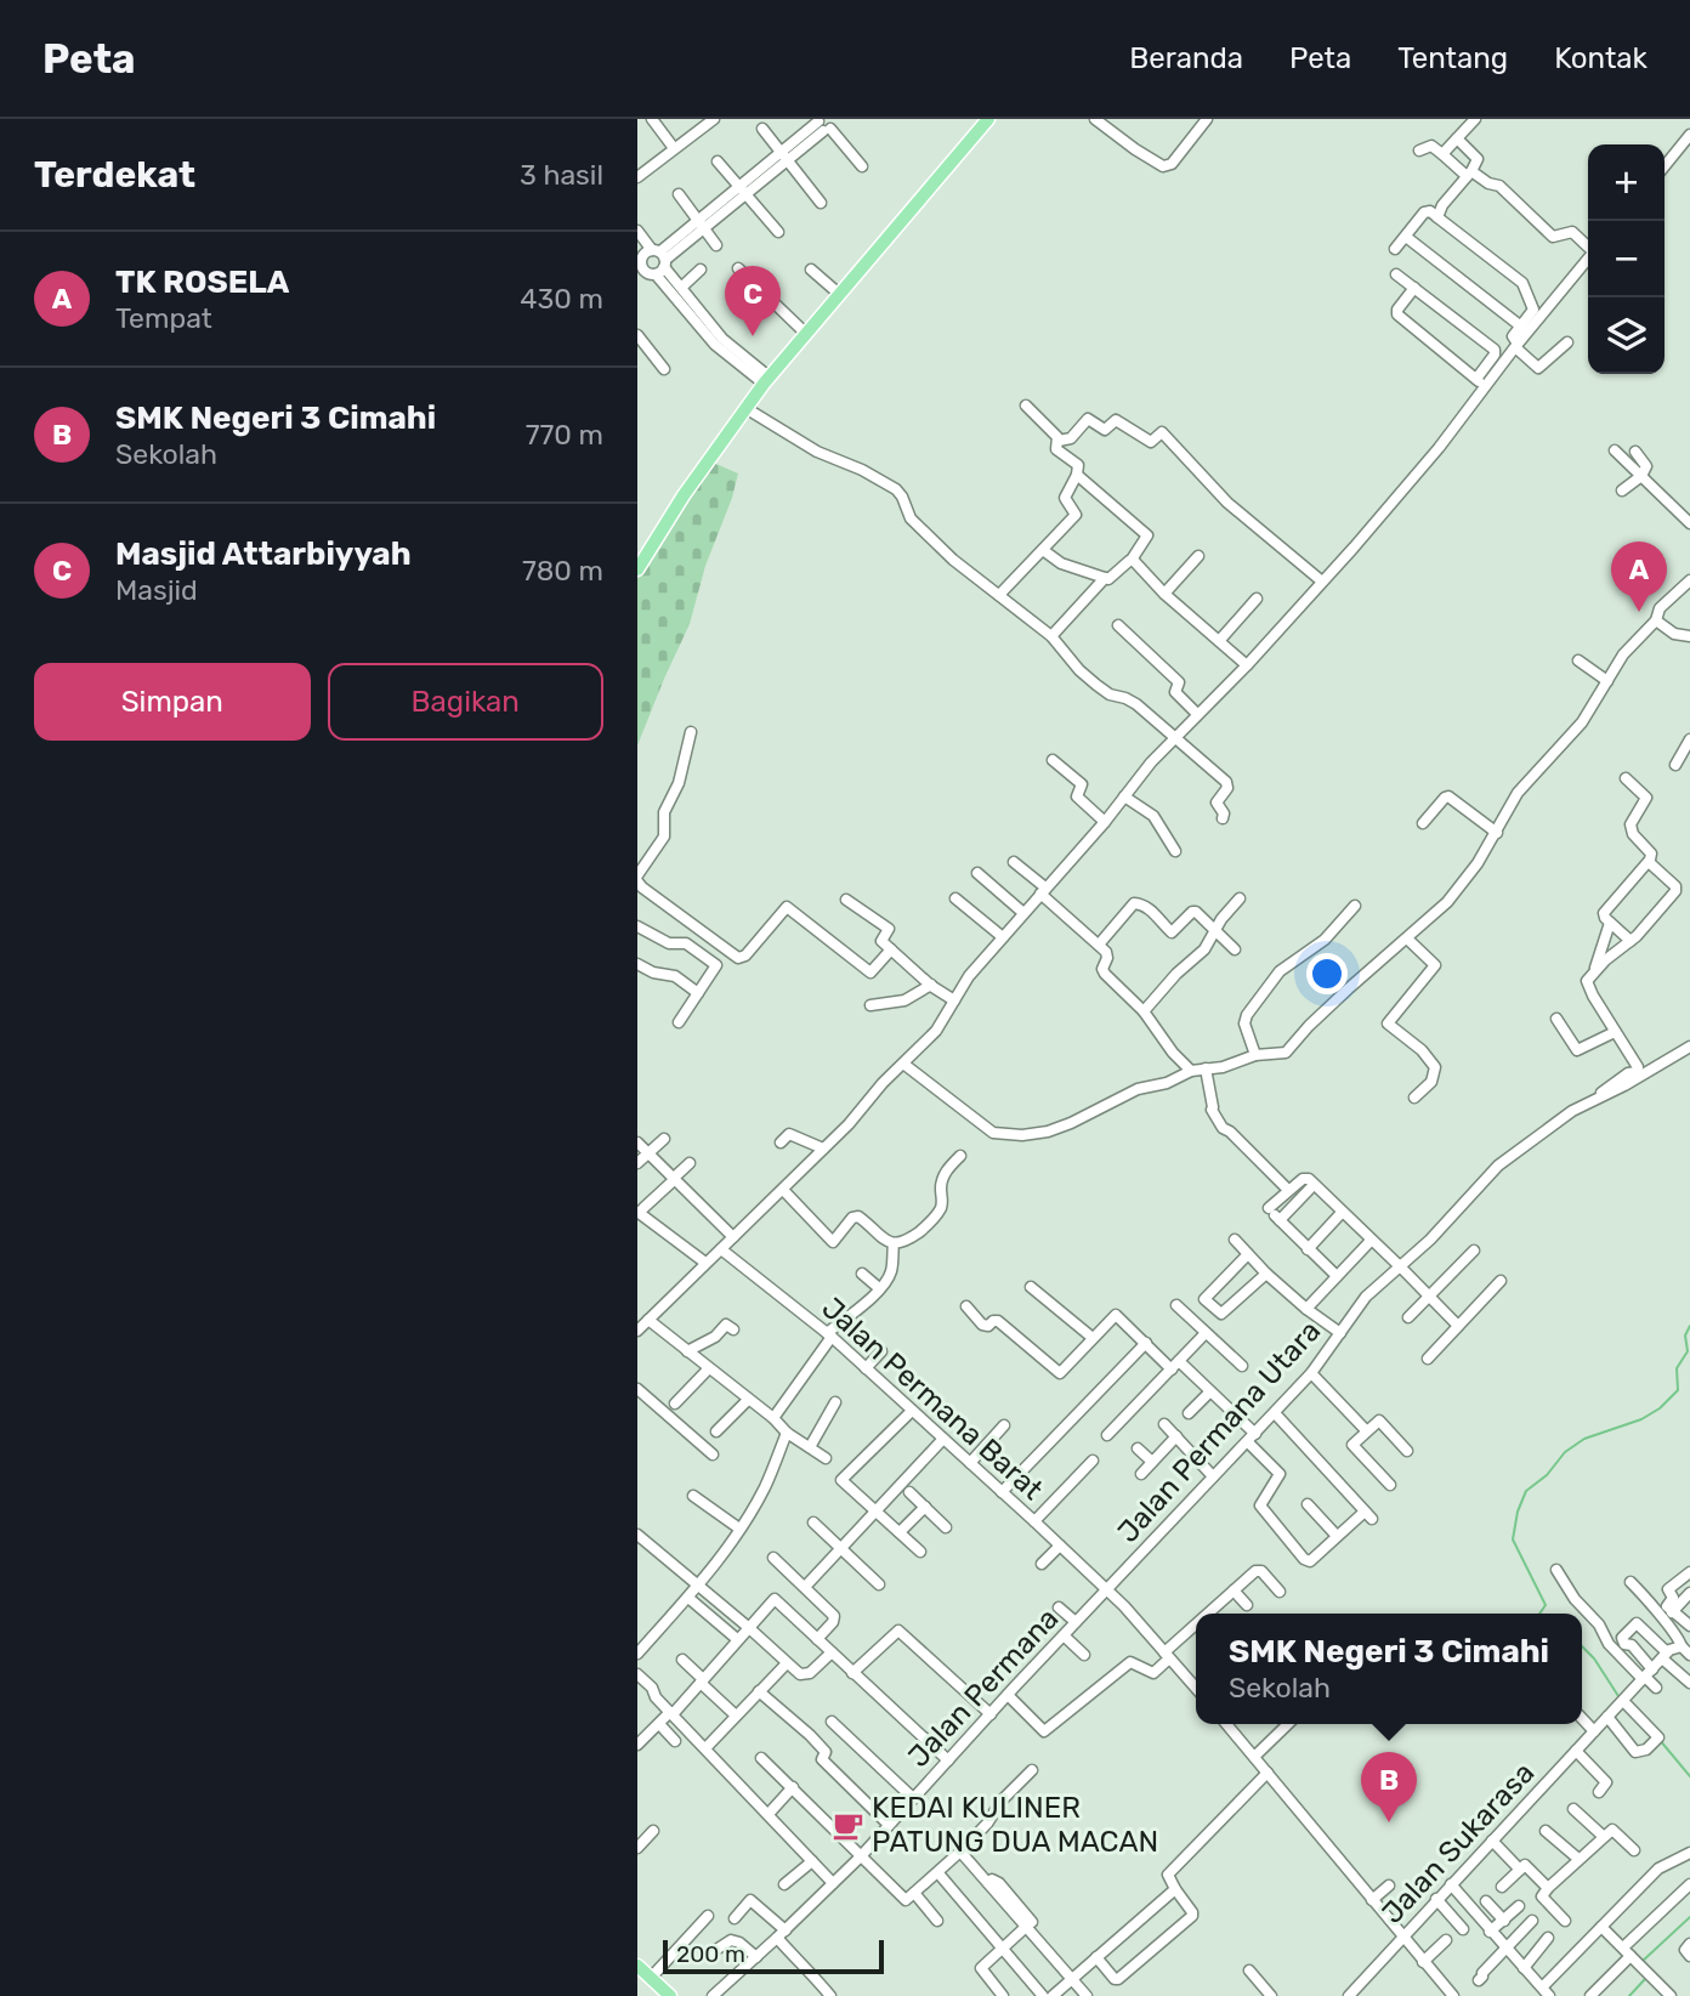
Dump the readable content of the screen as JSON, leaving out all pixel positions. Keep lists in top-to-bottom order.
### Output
{
  "streets": {
    "street": [
      "Jalan Permana Barat",
      "Jalan Permana Utara",
      "Jalan Permana",
      "Jalan Sukarasa"
    ]
  },
  "crossings": [
    ["Jalan Permana Barat", "Jalan Permana Utara"],
    ["Jalan Permana Barat", "Jalan Permana"],
    ["Jalan Permana Utara", "Jalan Permana"]
  ],
  "places": {
    "cafe": ["KEDAI KULINER PATUNG DUA MACAN"]
  },
  "scale_bar": "200 m",
  "page": {
    "header": "Peta",
    "nav": [
      "Beranda",
      "Peta",
      "Tentang",
      "Kontak"
    ],
    "heading": ["Terdekat", "3 hasil"],
    "map_buttons": ["+", "−"],
    "list": [
      {
        "mark": "A",
        "name": "TK ROSELA",
        "note": "Tempat",
        "value": "430 m"
      },
      {
        "mark": "B",
        "name": "SMK Negeri 3 Cimahi",
        "note": "Sekolah",
        "value": "770 m"
      },
      {
        "mark": "C",
        "name": "Masjid Attarbiyyah",
        "note": "Masjid",
        "value": "780 m"
      }
    ],
    "pins": ["C", "A", "B"],
    "buttons": ["Simpan", "Bagikan"],
    "popup": ["SMK Negeri 3 Cimahi", "Sekolah"],
    "scale": "200 m"
  }
}
